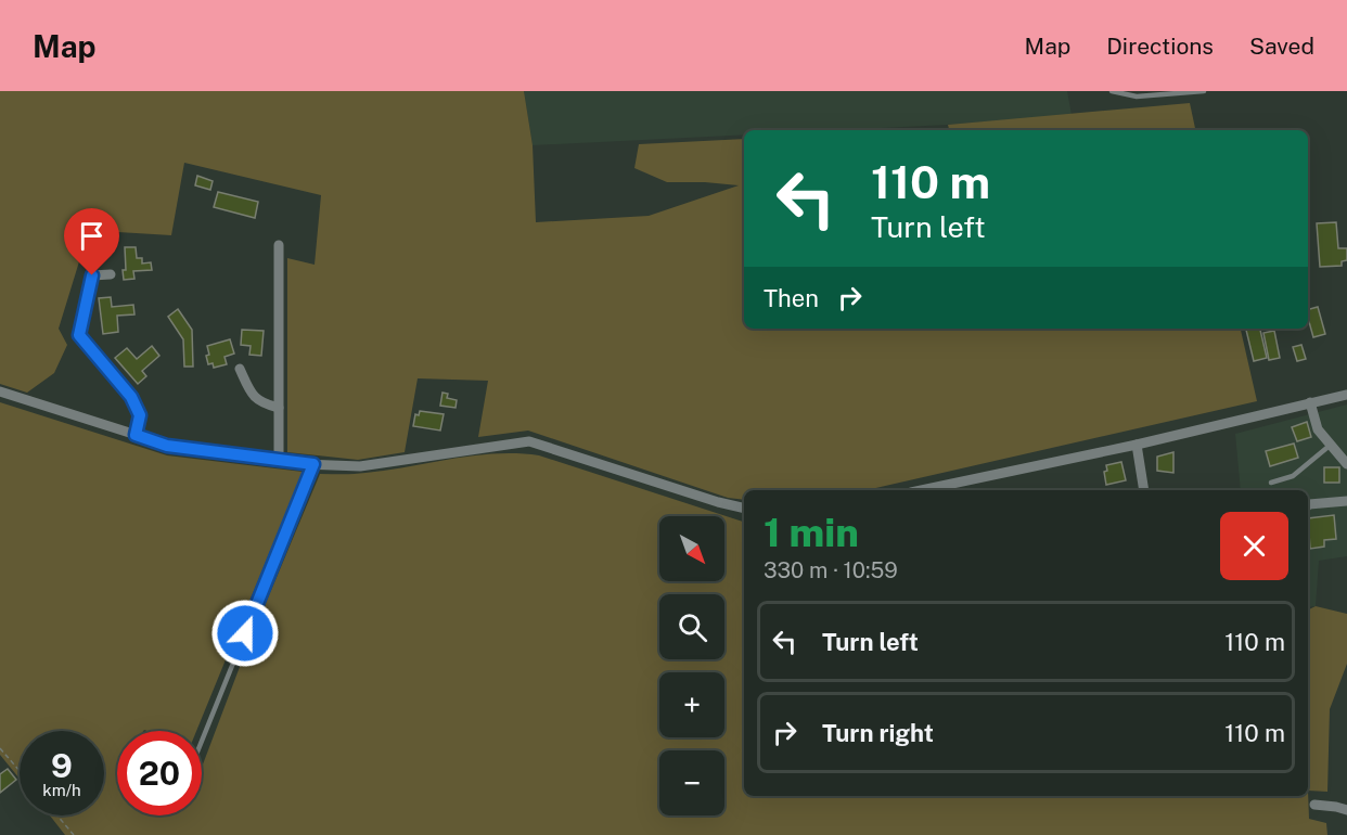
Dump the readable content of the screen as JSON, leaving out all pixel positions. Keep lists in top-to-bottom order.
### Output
{
  "north": "bottom right",
  "page": {
    "header": "Map",
    "nav": ["Map", "Directions", "Saved"],
    "turn": ["110 m", "Turn left"],
    "then": "Then",
    "heading": ["1 min", "330 m · 10:59"],
    "map_buttons": ["+", "−"],
    "list": [
      {
        "name": "Turn left",
        "value": "110 m"
      },
      {
        "name": "Turn right",
        "value": "110 m"
      }
    ],
    "speed": "9 km/h",
    "limit": "20"
  }
}
